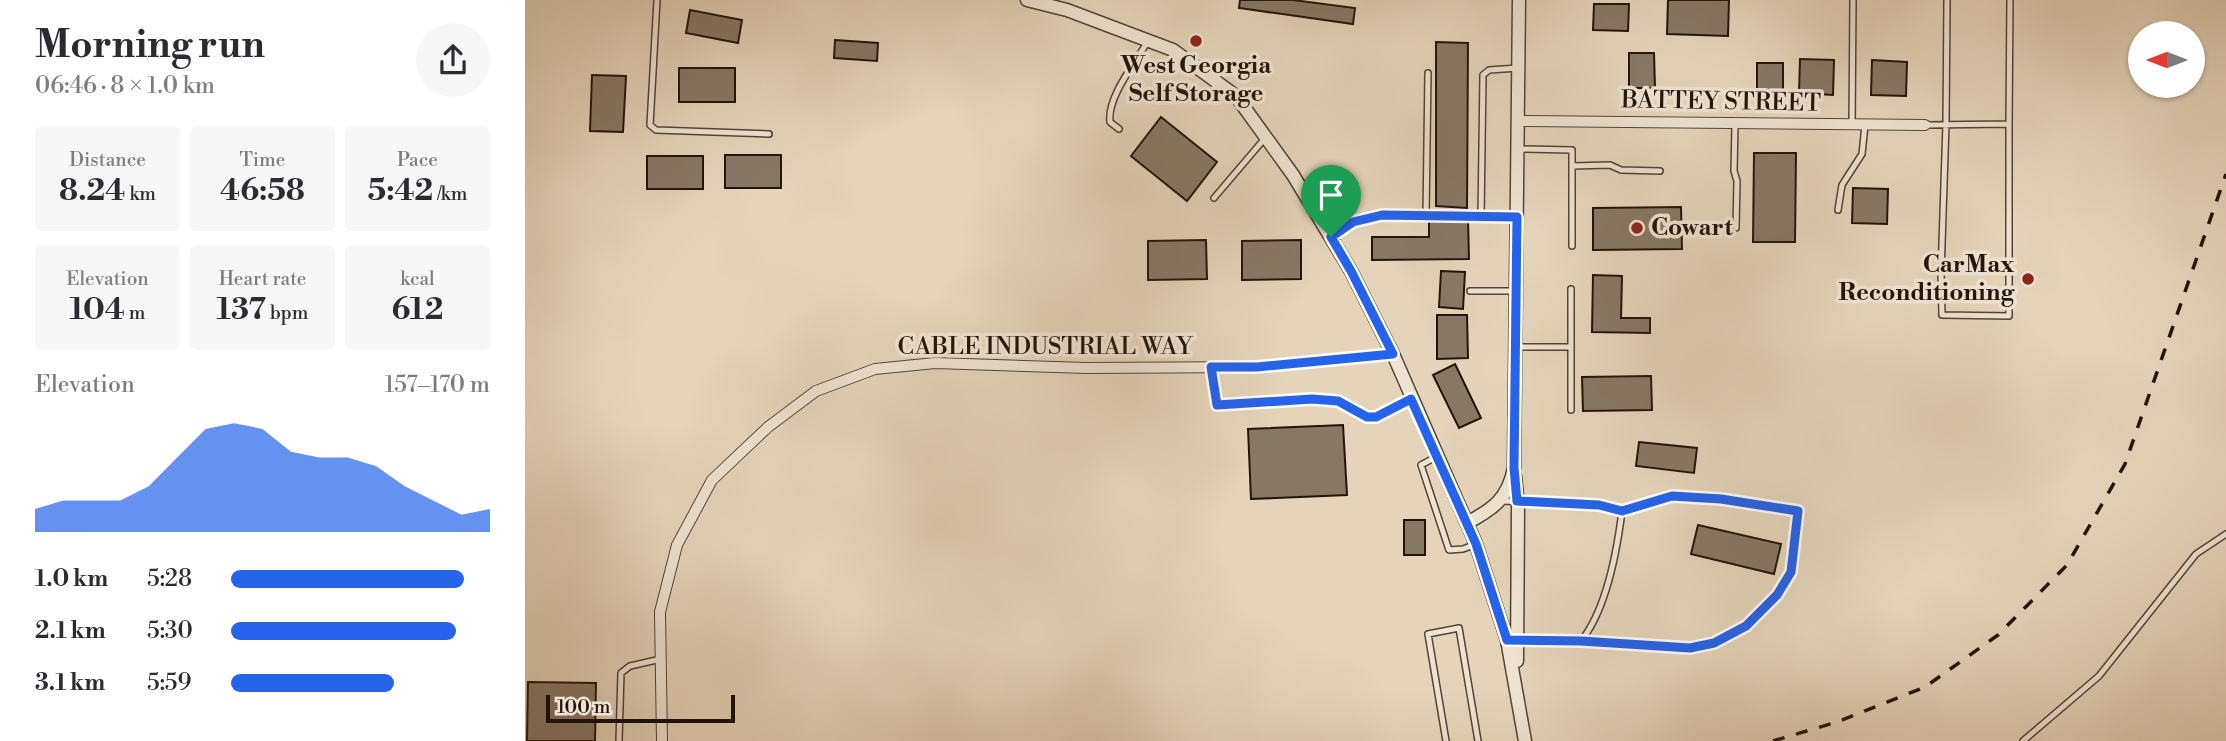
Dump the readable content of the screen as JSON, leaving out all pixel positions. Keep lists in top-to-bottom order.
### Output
{
  "streets": {
    "street": ["BATTEY STREET", "CABLE INDUSTRIAL WAY"]
  },
  "places": ["West Georgia Self Storage", "Cowart", "CarMax Reconditioning"],
  "scale_bar": "100 m",
  "north": "left",
  "page": {
    "heading": ["Morning run", "06:46 · 8 × 1.0 km"],
    "stats": [
      ["Distance", "8.24 km"],
      ["Time", "46:58"],
      ["Pace", "5:42 /km"],
      ["Elevation", "104 m"],
      ["Heart rate", "137 bpm"],
      ["kcal", "612"]
    ],
    "chart": ["Elevation", "157–170 m"],
    "list": [
      {
        "name": "1.0 km",
        "note": "5:28"
      },
      {
        "name": "2.1 km",
        "note": "5:30"
      },
      {
        "name": "3.1 km",
        "note": "5:59"
      }
    ],
    "scale": "100 m"
  }
}
